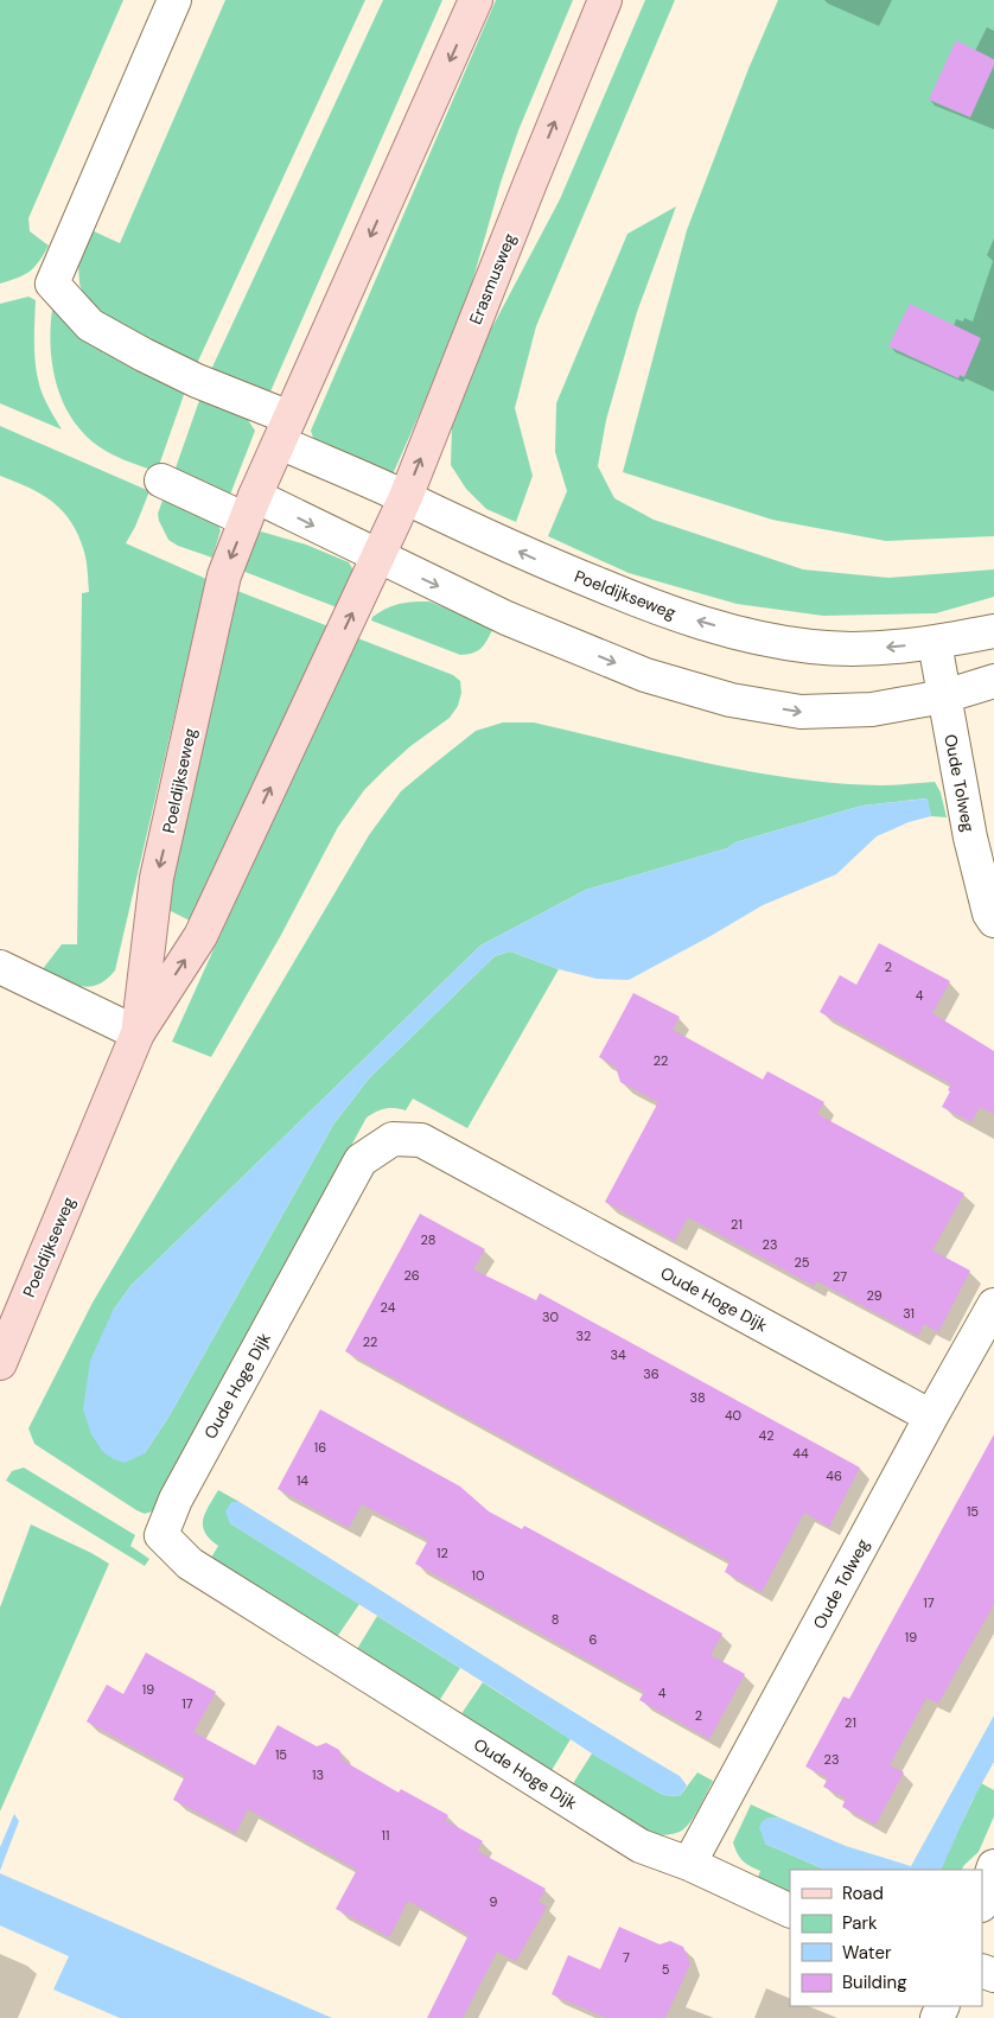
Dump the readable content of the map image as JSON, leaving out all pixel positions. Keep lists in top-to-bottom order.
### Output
{
  "streets": {
    "main road": ["Erasmusweg", "Poeldijkseweg"],
    "street": ["Oude Tolweg", "Oude Hoge Dijk"]
  },
  "crossings": [
    ["Erasmusweg", "Poeldijkseweg"],
    ["Poeldijkseweg", "Oude Tolweg"],
    ["Oude Tolweg", "Oude Hoge Dijk"]
  ],
  "house_numbers": [
    "2",
    "4",
    "22",
    "21",
    "28",
    "23",
    "25",
    "26",
    "27",
    "29",
    "24",
    "31",
    "30",
    "32",
    "22",
    "34",
    "36",
    "38",
    "40",
    "42",
    "16",
    "44",
    "46",
    "14",
    "15",
    "12",
    "10",
    "17",
    "8",
    "19",
    "6",
    "19",
    "4",
    "17",
    "2",
    "21",
    "15",
    "23",
    "13",
    "11",
    "9",
    "7",
    "5"
  ],
  "legend": [
    "Road",
    "Park",
    "Water",
    "Building"
  ]
}
